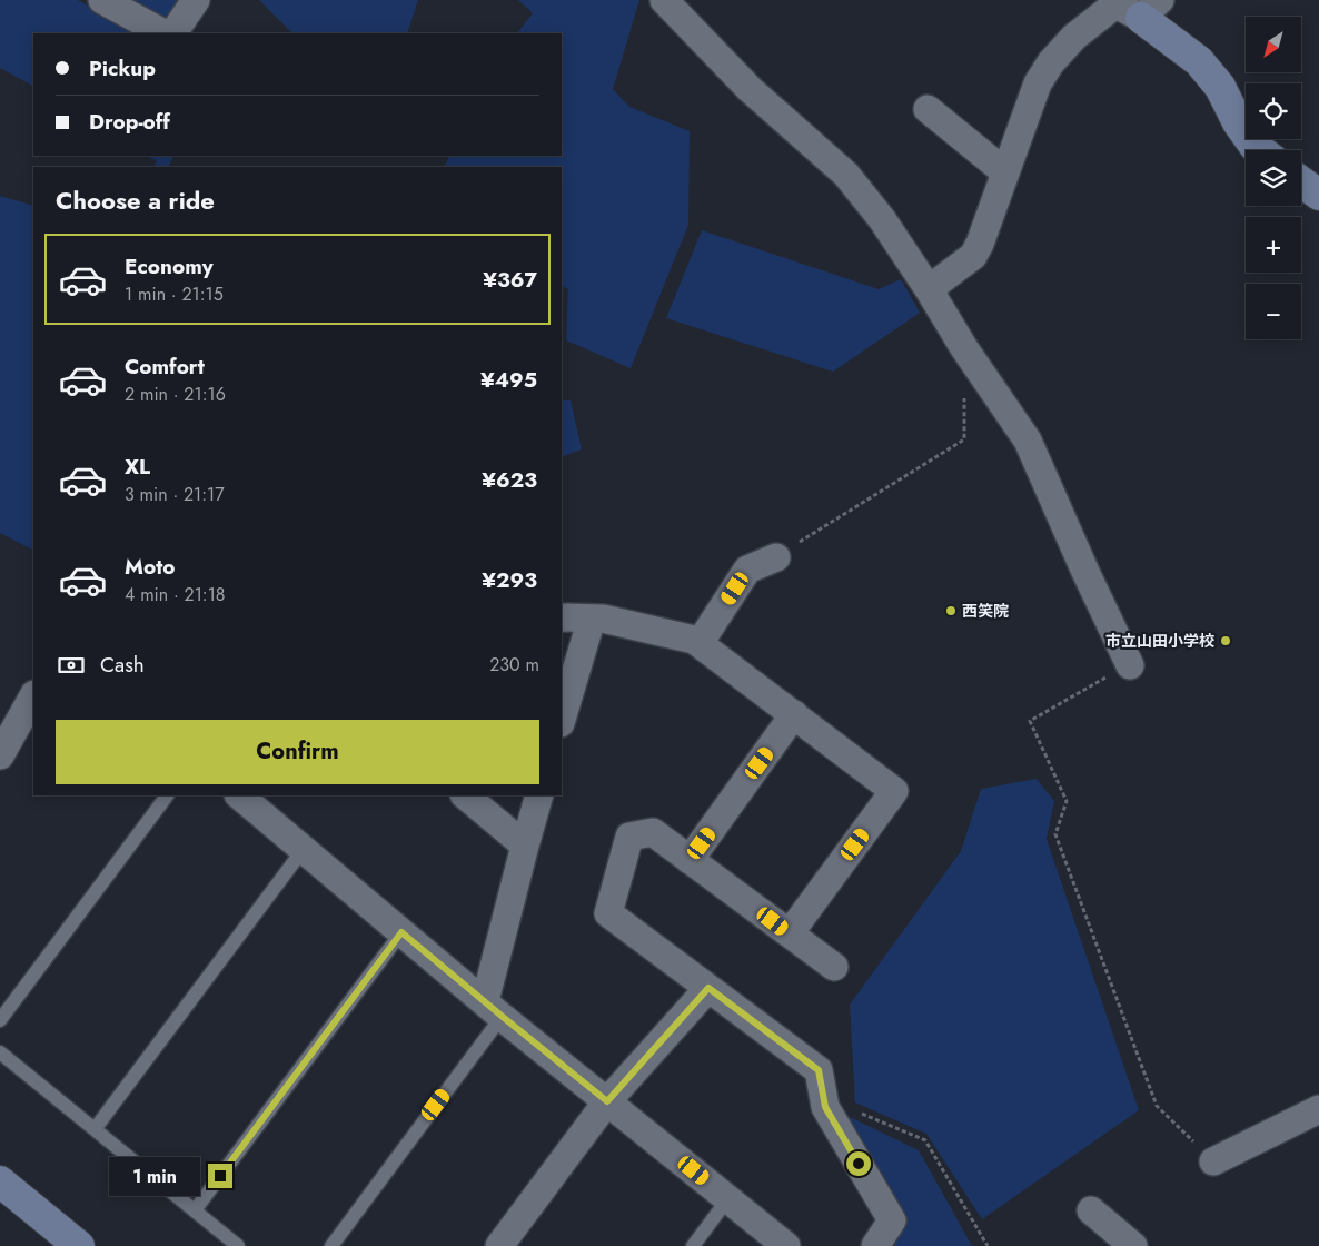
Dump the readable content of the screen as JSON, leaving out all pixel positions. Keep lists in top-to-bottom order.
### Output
{
  "places": ["西笑院", "市立山田小学校"],
  "north": "bottom left",
  "page": {
    "map_buttons": ["+", "−"],
    "banner": ["Pickup", "Drop-off"],
    "heading": "Choose a ride",
    "list": [
      {
        "name": "Economy",
        "note": "1 min · 21:15",
        "value": "¥367"
      },
      {
        "name": "Comfort",
        "note": "2 min · 21:16",
        "value": "¥495"
      },
      {
        "name": "XL",
        "note": "3 min · 21:17",
        "value": "¥623"
      },
      {
        "name": "Moto",
        "note": "4 min · 21:18",
        "value": "¥293"
      }
    ],
    "pay": ["Cash", "230 m"],
    "buttons": "Confirm",
    "bubble": "1 min"
  }
}
